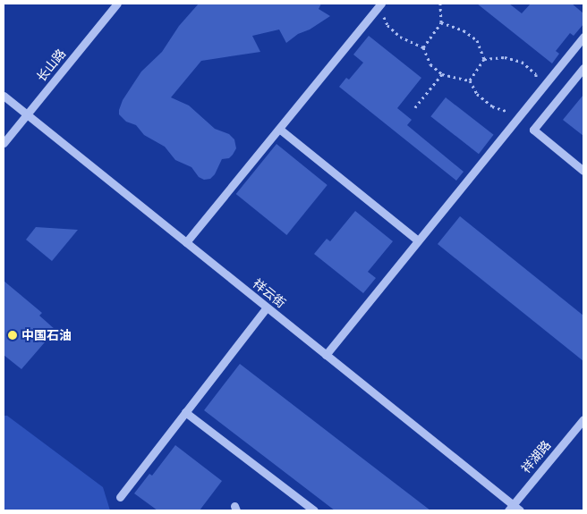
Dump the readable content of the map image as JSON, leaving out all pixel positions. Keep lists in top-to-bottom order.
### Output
{
  "streets": {
    "street": ["长山路", "祥云街", "祥湖路"]
  },
  "crossings": [
    ["长山路", "祥云街"],
    ["祥云街", "祥湖路"]
  ],
  "places": ["中国石油"]
}
